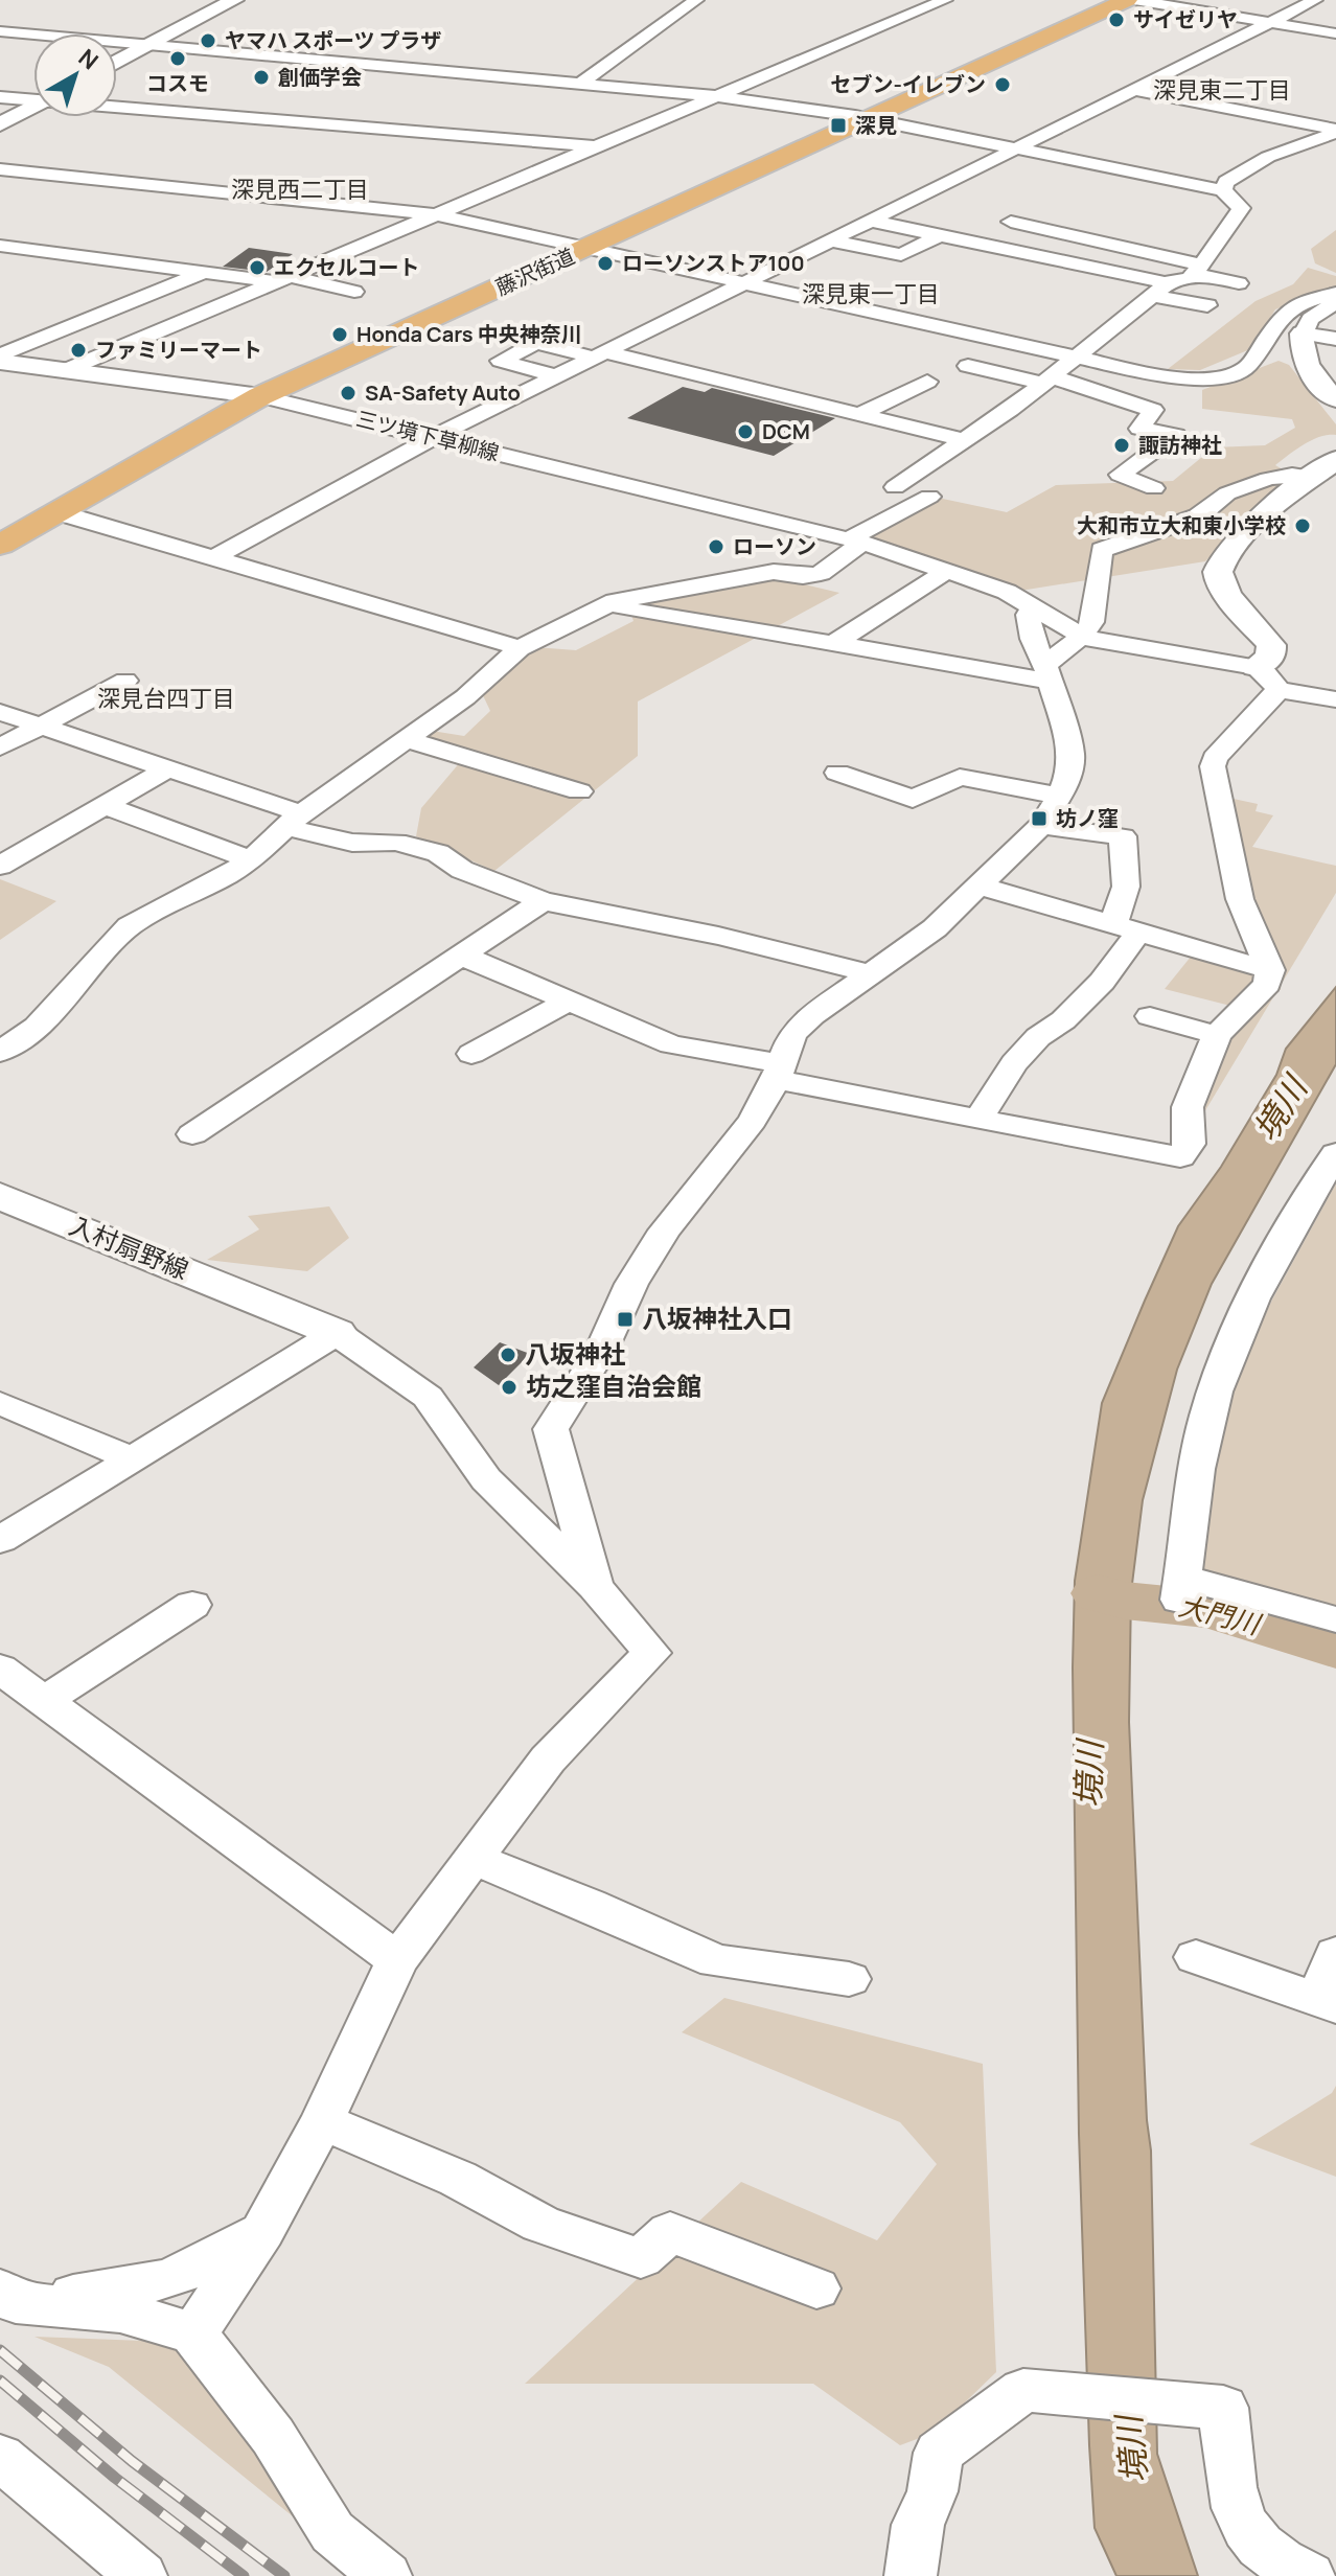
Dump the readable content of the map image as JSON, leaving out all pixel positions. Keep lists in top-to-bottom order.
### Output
{
  "streets": {
    "highway": ["藤沢街道"],
    "street": ["三ツ境下草柳線", "入村扇野線"]
  },
  "crossings": [
    ["藤沢街道", "三ツ境下草柳線"]
  ],
  "districts": [
    "深見東二丁目",
    "深見西二丁目",
    "深見東一丁目",
    "深見台四丁目"
  ],
  "water": ["境川", "大門川"],
  "places": {
    "other": [
      "サイゼリヤ",
      "ヤマハ スポーツ プラザ",
      "コスモ",
      "創価学会",
      "セブン-イレブン",
      "ローソンストア100",
      "エクセルコート",
      "Honda Cars 中央神奈川",
      "ファミリーマート",
      "SA-Safety Auto",
      "DCM",
      "諏訪神社",
      "大和市立大和東小学校",
      "ローソン",
      "八坂神社",
      "坊之窪自治会館"
    ],
    "transit": ["深見", "坊ノ窪", "八坂神社入口"]
  },
  "north": "top right"
}
